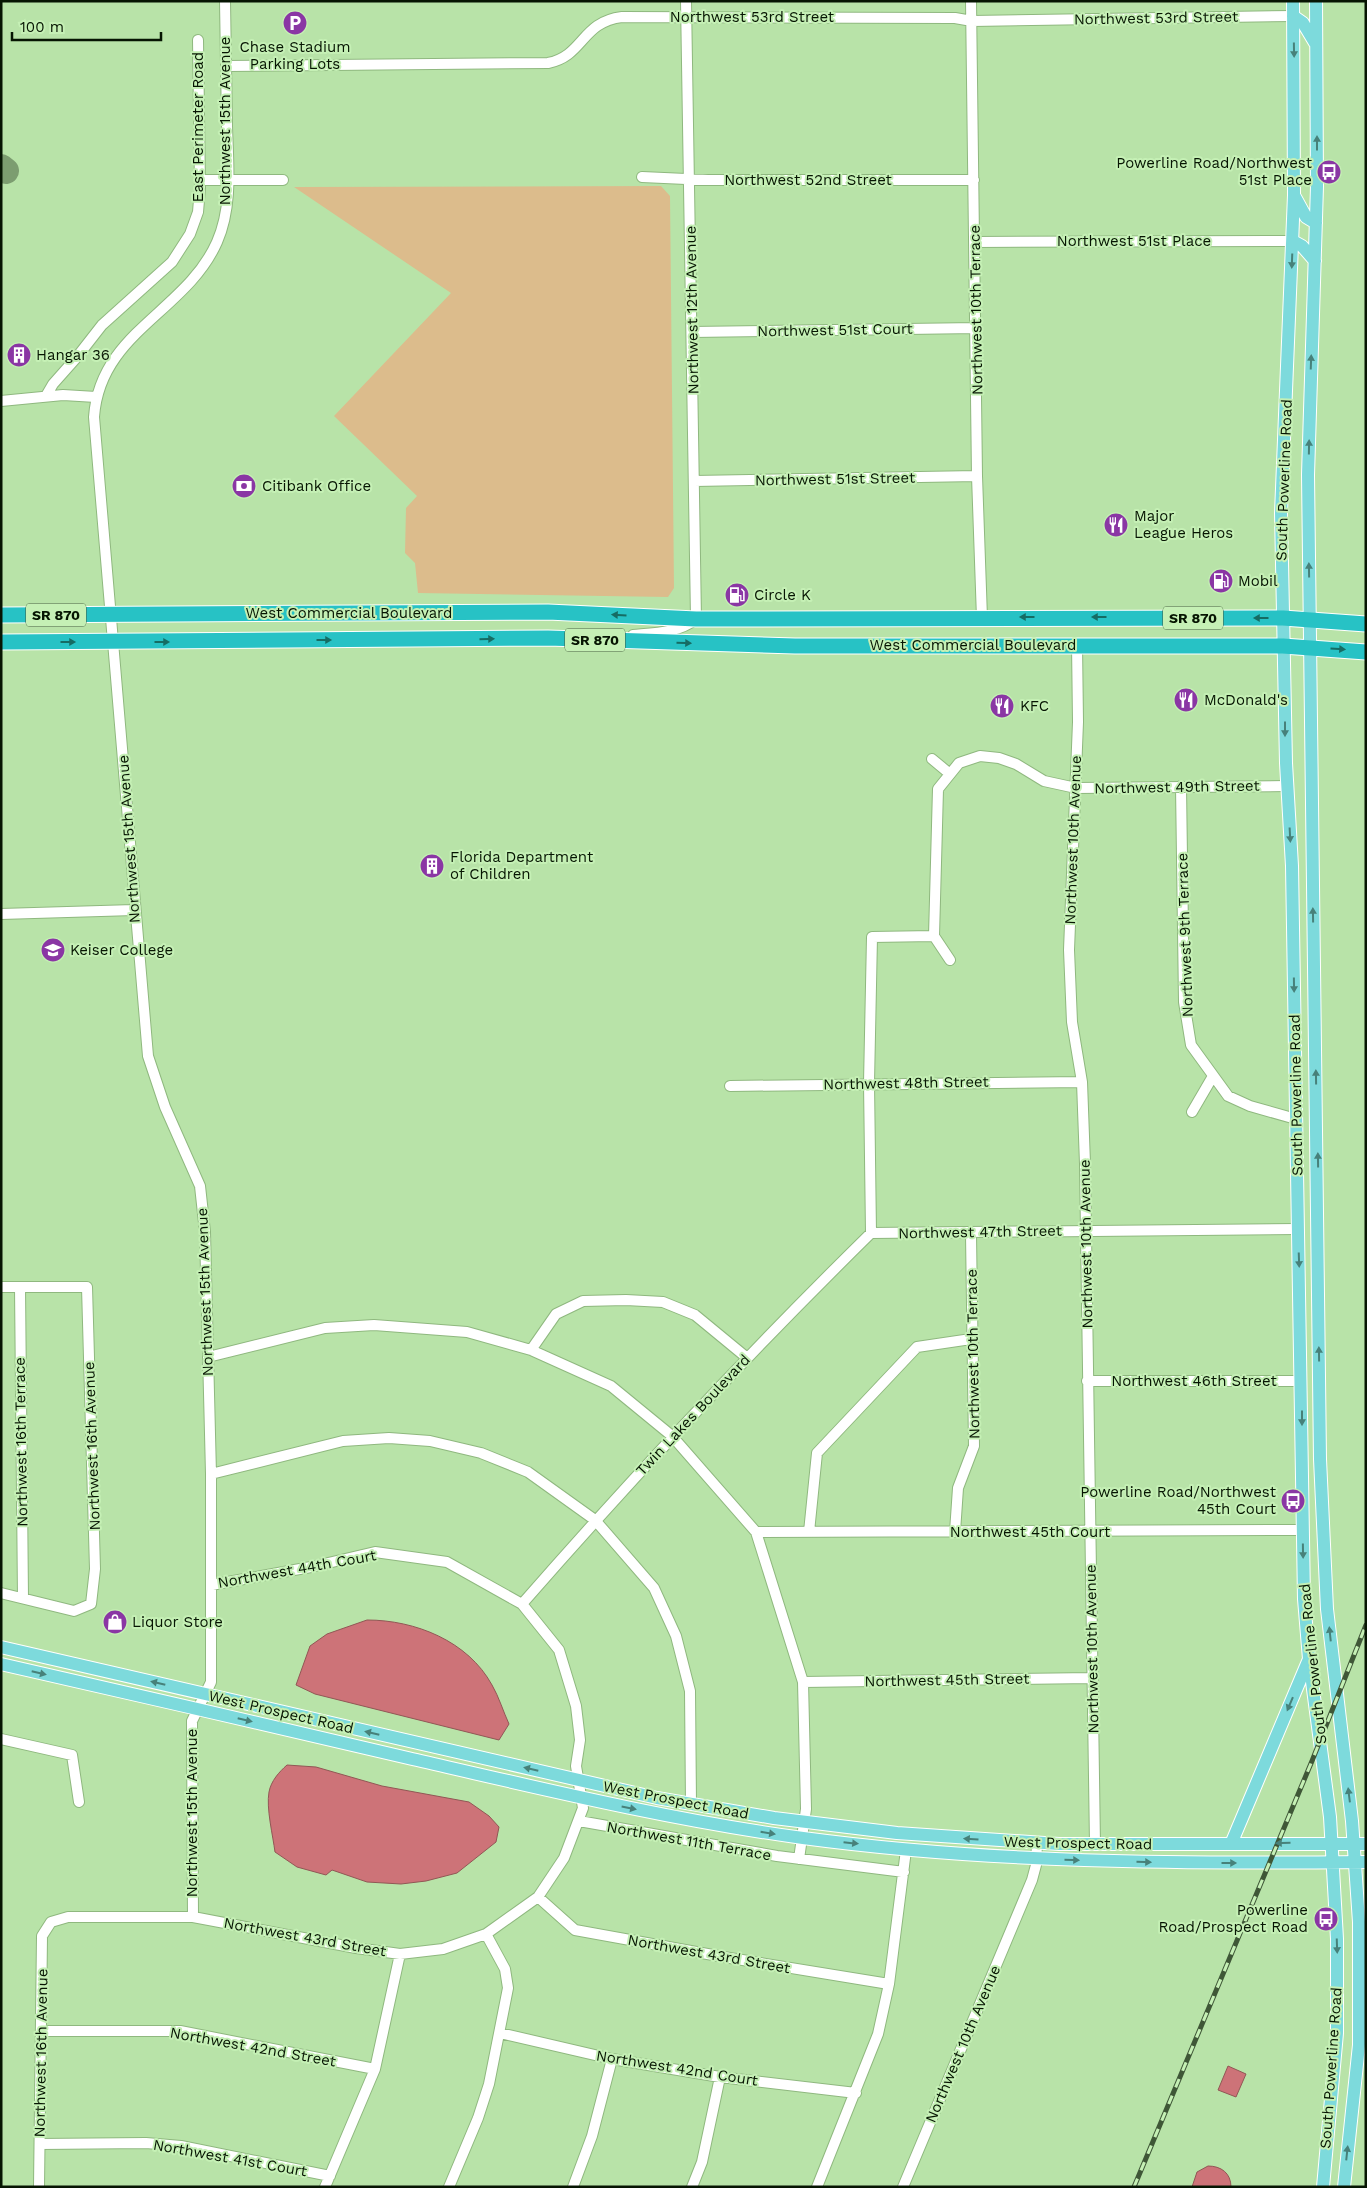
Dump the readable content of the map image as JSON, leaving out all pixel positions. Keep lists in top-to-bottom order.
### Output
{
  "streets": {
    "highway": ["West Commercial Boulevard", "SR 870"],
    "main road": ["South Powerline Road", "West Prospect Road"],
    "street": [
      "Northwest 53rd Street",
      "Northwest 15th Avenue",
      "East Perimeter Road",
      "Northwest 52nd Street",
      "Northwest 51st Place",
      "Northwest 12th Avenue",
      "Northwest 10th Terrace",
      "Northwest 51st Court",
      "Northwest 51st Street",
      "Northwest 49th Street",
      "Northwest 10th Avenue",
      "Northwest 9th Terrace",
      "Northwest 48th Street",
      "Northwest 47th Street",
      "Northwest 46th Street",
      "Twin Lakes Boulevard",
      "Northwest 16th Terrace",
      "Northwest 16th Avenue",
      "Northwest 45th Court",
      "Northwest 44th Court",
      "Northwest 45th Street",
      "Northwest 11th Terrace",
      "Northwest 43rd Street",
      "Northwest 42nd Street",
      "Northwest 42nd Court",
      "Northwest 41st Court"
    ]
  },
  "crossings": [
    ["Northwest 53rd Street", "Northwest 15th Avenue"],
    ["Northwest 53rd Street", "Northwest 12th Avenue"],
    ["Northwest 53rd Street", "Northwest 10th Terrace"],
    ["Northwest 53rd Street", "South Powerline Road"],
    ["Northwest 15th Avenue", "West Commercial Boulevard"],
    ["Northwest 15th Avenue", "Northwest 44th Court"],
    ["Northwest 15th Avenue", "West Prospect Road"],
    ["Northwest 15th Avenue", "Northwest 43rd Street"],
    ["Northwest 52nd Street", "Northwest 12th Avenue"],
    ["Northwest 52nd Street", "Northwest 10th Terrace"],
    ["Northwest 51st Place", "Northwest 10th Terrace"],
    ["Northwest 51st Place", "South Powerline Road"],
    ["Northwest 12th Avenue", "Northwest 51st Court"],
    ["Northwest 12th Avenue", "Northwest 51st Street"],
    ["Northwest 12th Avenue", "West Commercial Boulevard"],
    ["Northwest 10th Terrace", "Northwest 51st Court"],
    ["Northwest 10th Terrace", "Northwest 51st Street"],
    ["Northwest 10th Terrace", "West Commercial Boulevard"],
    ["Northwest 10th Terrace", "Northwest 47th Street"],
    ["Northwest 10th Terrace", "Northwest 45th Court"],
    ["South Powerline Road", "West Commercial Boulevard"],
    ["South Powerline Road", "Northwest 49th Street"],
    ["South Powerline Road", "Northwest 9th Terrace"],
    ["South Powerline Road", "Northwest 47th Street"],
    ["South Powerline Road", "Northwest 46th Street"],
    ["South Powerline Road", "Northwest 45th Court"],
    ["South Powerline Road", "West Prospect Road"],
    ["West Commercial Boulevard", "Northwest 10th Avenue"],
    ["Northwest 49th Street", "Northwest 10th Avenue"],
    ["Northwest 49th Street", "Northwest 9th Terrace"],
    ["Northwest 10th Avenue", "Northwest 48th Street"],
    ["Northwest 10th Avenue", "Northwest 47th Street"],
    ["Northwest 10th Avenue", "Northwest 46th Street"],
    ["Northwest 10th Avenue", "Northwest 45th Court"],
    ["Northwest 10th Avenue", "Northwest 45th Street"],
    ["Northwest 10th Avenue", "West Prospect Road"],
    ["Northwest 47th Street", "Twin Lakes Boulevard"],
    ["Twin Lakes Boulevard", "Northwest 44th Court"],
    ["Northwest 16th Terrace", "Northwest 16th Avenue"],
    ["Northwest 16th Avenue", "Northwest 43rd Street"],
    ["Northwest 16th Avenue", "Northwest 42nd Street"],
    ["Northwest 16th Avenue", "Northwest 41st Court"]
  ],
  "places": {
    "parking": ["Chase Stadium Parking Lots"],
    "bus stop": ["Powerline Road/Northwest 51st Place", "Powerline Road/Northwest 45th Court", "Powerline Road/Prospect Road"],
    "building": ["Hangar 36", "Florida Department of Children"],
    "bank": ["Citibank Office"],
    "restaurant": ["Major League Heros", "McDonald's", "KFC"],
    "fuel station": ["Mobil", "Circle K"],
    "school or university": ["Keiser College"],
    "shop": ["Liquor Store"]
  },
  "scale_bar": "100 m"
}
